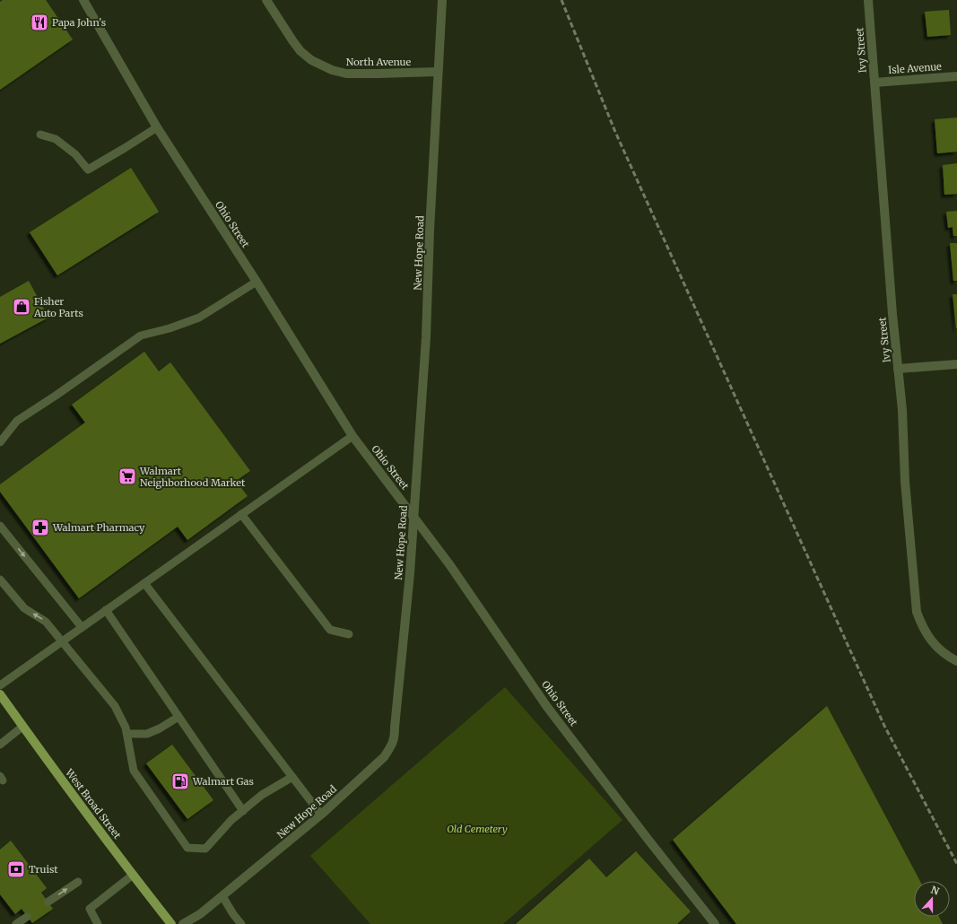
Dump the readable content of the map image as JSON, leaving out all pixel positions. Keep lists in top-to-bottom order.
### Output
{
  "streets": {
    "main road": ["West Broad Street"],
    "street": [
      "Ivy Street",
      "North Avenue",
      "Isle Avenue",
      "Ohio Street",
      "New Hope Road"
    ]
  },
  "crossings": [
    ["Ivy Street", "Isle Avenue"],
    ["North Avenue", "New Hope Road"],
    ["Ohio Street", "New Hope Road"]
  ],
  "parks": ["Old Cemetery"],
  "places": {
    "restaurant": ["Papa John's"],
    "shop": ["Fisher Auto Parts"],
    "supermarket": ["Walmart Neighborhood Market"],
    "pharmacy": ["Walmart Pharmacy"],
    "fuel station": ["Walmart Gas"],
    "bank": ["Truist"]
  },
  "north": "top"
}
